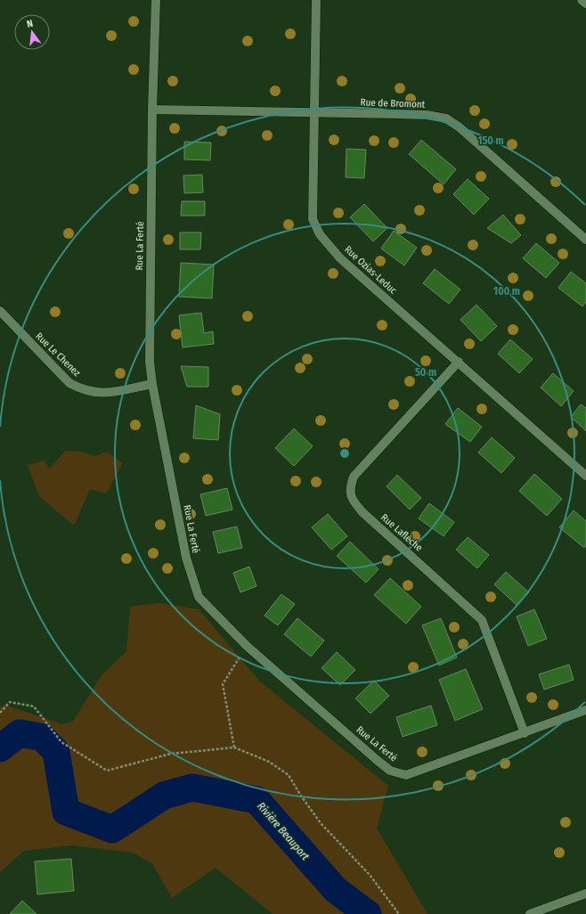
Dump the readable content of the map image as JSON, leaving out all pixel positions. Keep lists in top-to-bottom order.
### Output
{
  "streets": {
    "street": [
      "Rue de Bromont",
      "Rue La Ferté",
      "Rue Ozias-Leduc",
      "Rue Le Chenez",
      "Rue Laflèche"
    ]
  },
  "crossings": [
    ["Rue de Bromont", "Rue La Ferté"],
    ["Rue de Bromont", "Rue Ozias-Leduc"],
    ["Rue La Ferté", "Rue Le Chenez"],
    ["Rue La Ferté", "Rue Laflèche"],
    ["Rue Ozias-Leduc", "Rue Laflèche"]
  ],
  "water": ["Rivière Beauport"],
  "north": "top",
  "rings": ["150 m", "100 m", "50 m"]
}
